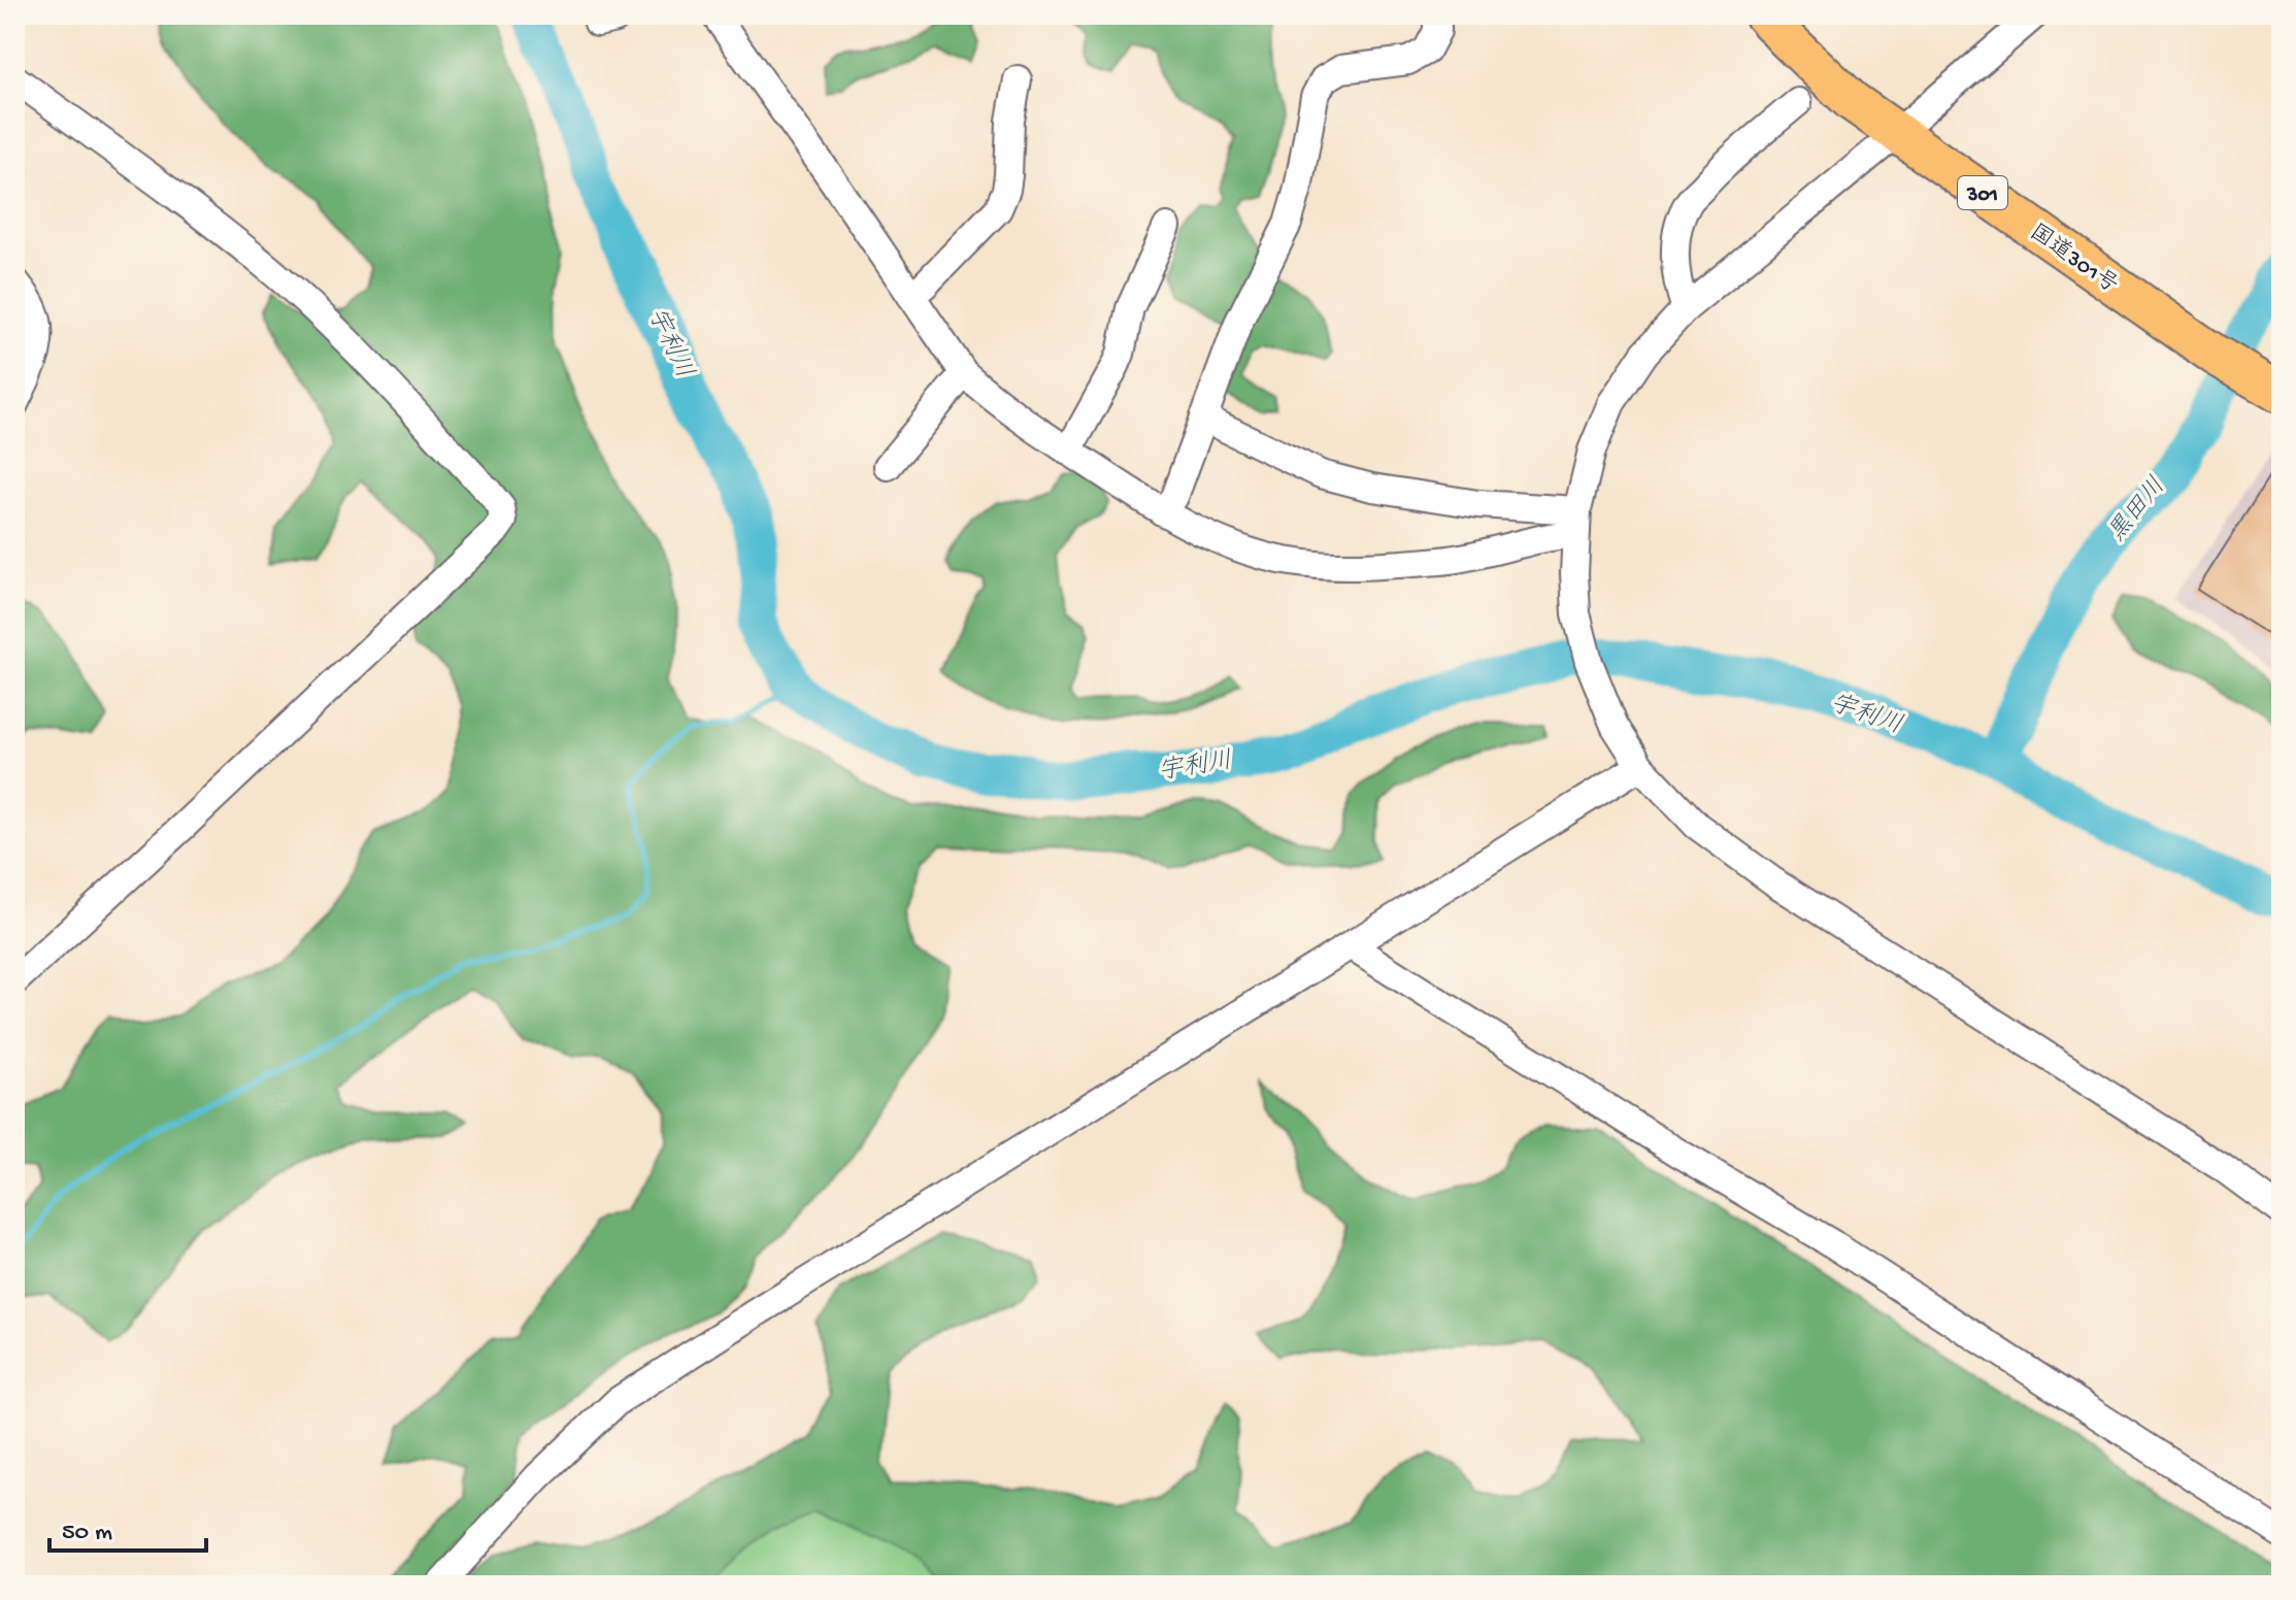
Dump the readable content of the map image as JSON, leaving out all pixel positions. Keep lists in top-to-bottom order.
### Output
{
  "streets": {
    "highway": ["301", "国道301号"]
  },
  "water": ["宇利川", "黒田川"],
  "scale_bar": "50 m"
}
